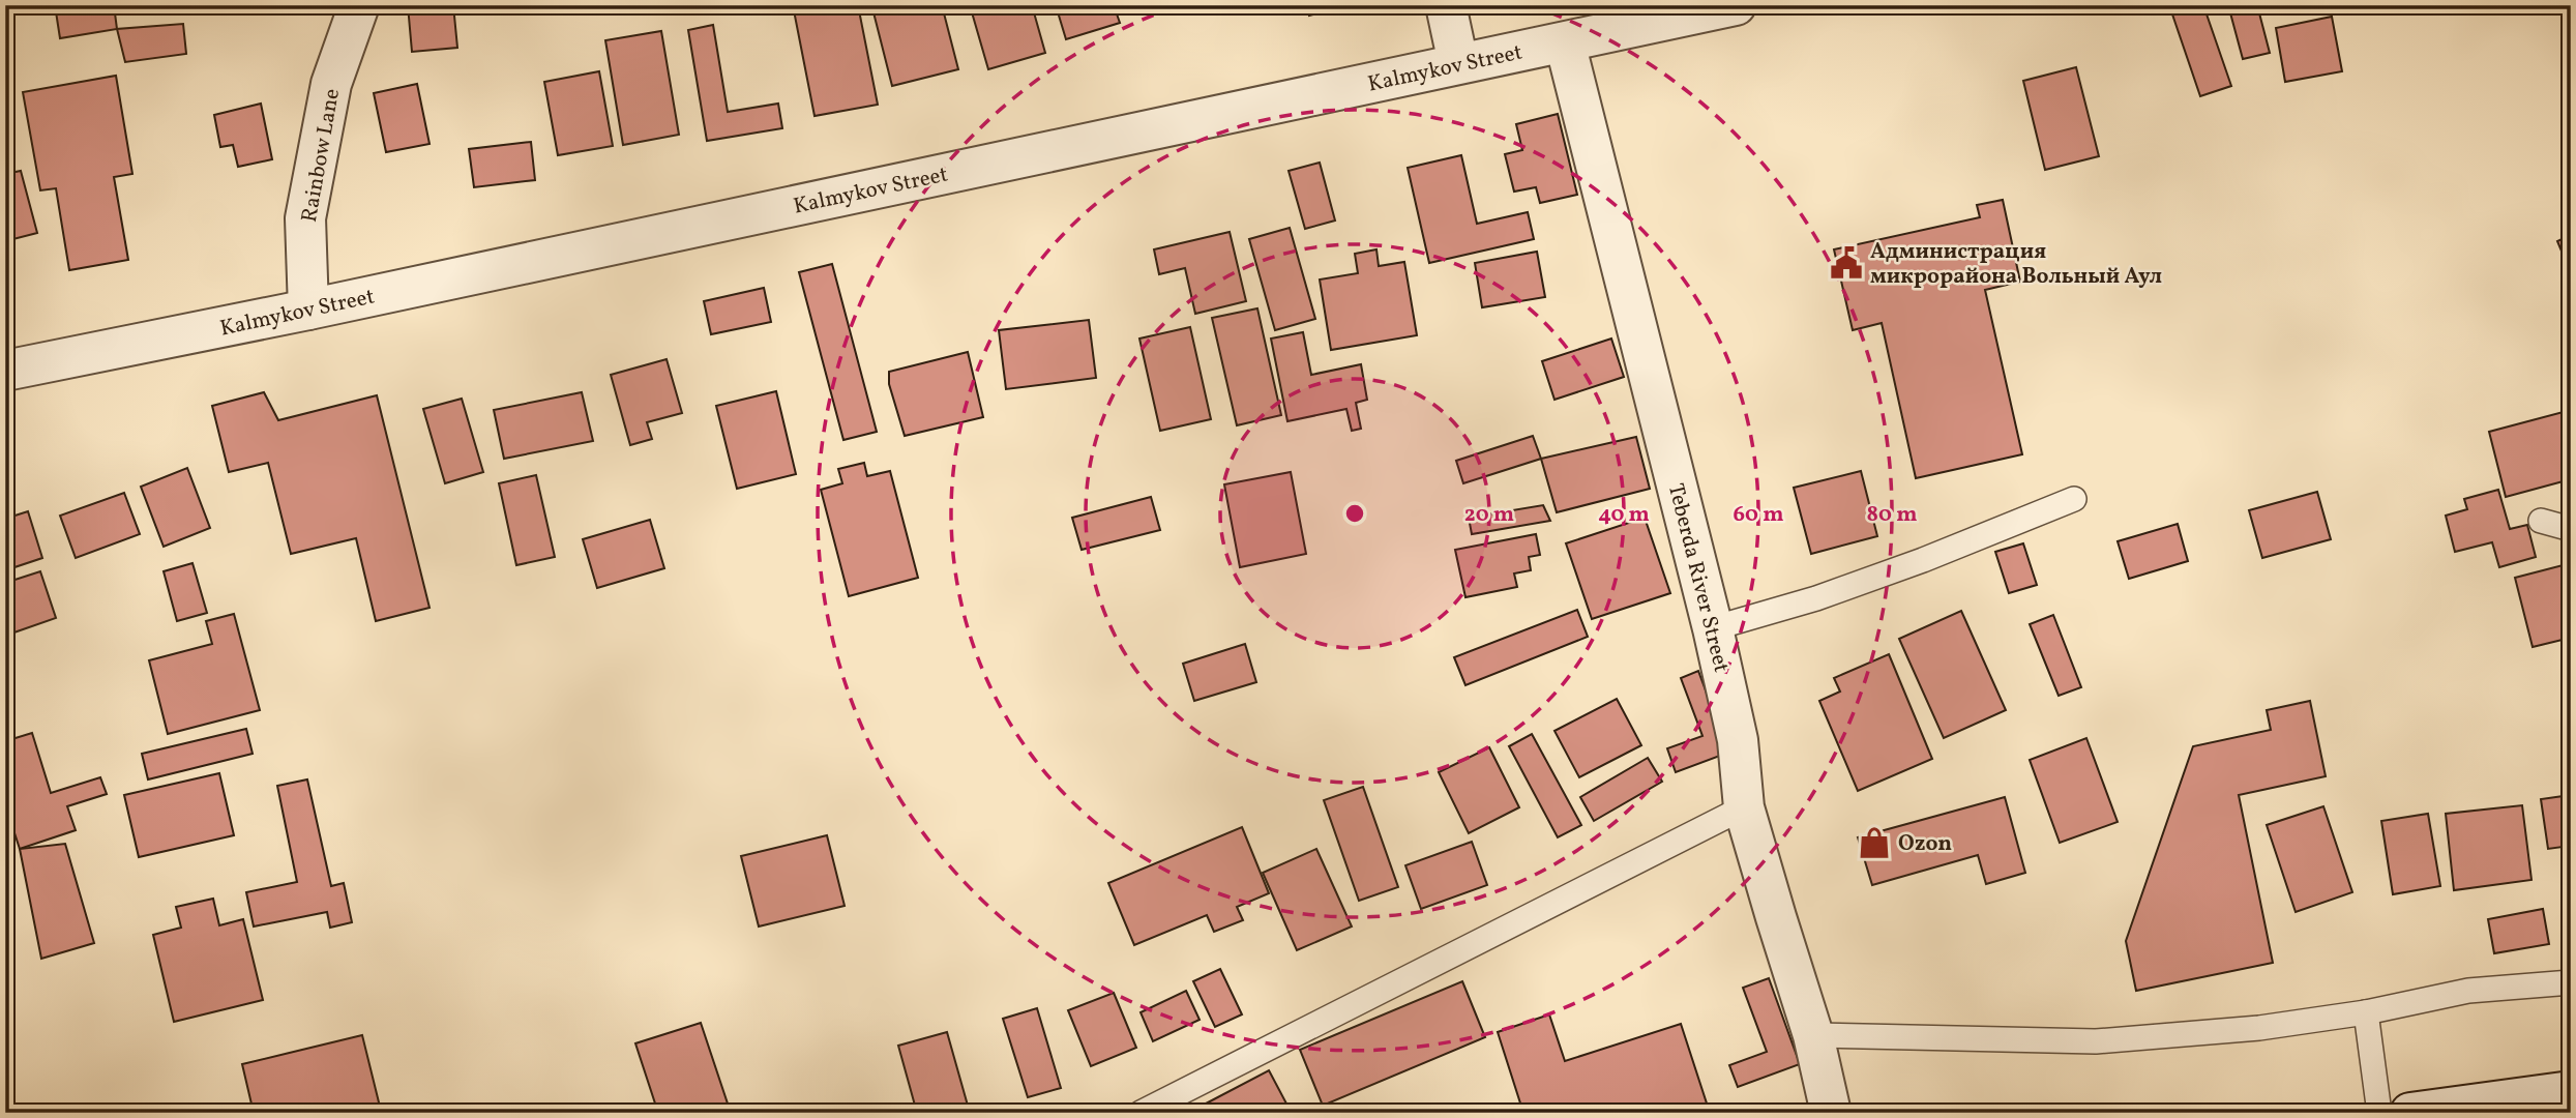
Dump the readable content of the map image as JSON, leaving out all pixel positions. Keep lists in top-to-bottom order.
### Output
{
  "streets": {
    "street": ["Kalmykov Street", "Rainbow Lane", "Teberda River Street"]
  },
  "crossings": [
    ["Kalmykov Street", "Rainbow Lane"],
    ["Kalmykov Street", "Teberda River Street"]
  ],
  "places": {
    "public building": ["Администрация микрорайона Вольный Аул"],
    "shop": ["Ozon"]
  },
  "rings": [
    "20 m",
    "40 m",
    "60 m",
    "80 m"
  ]
}
